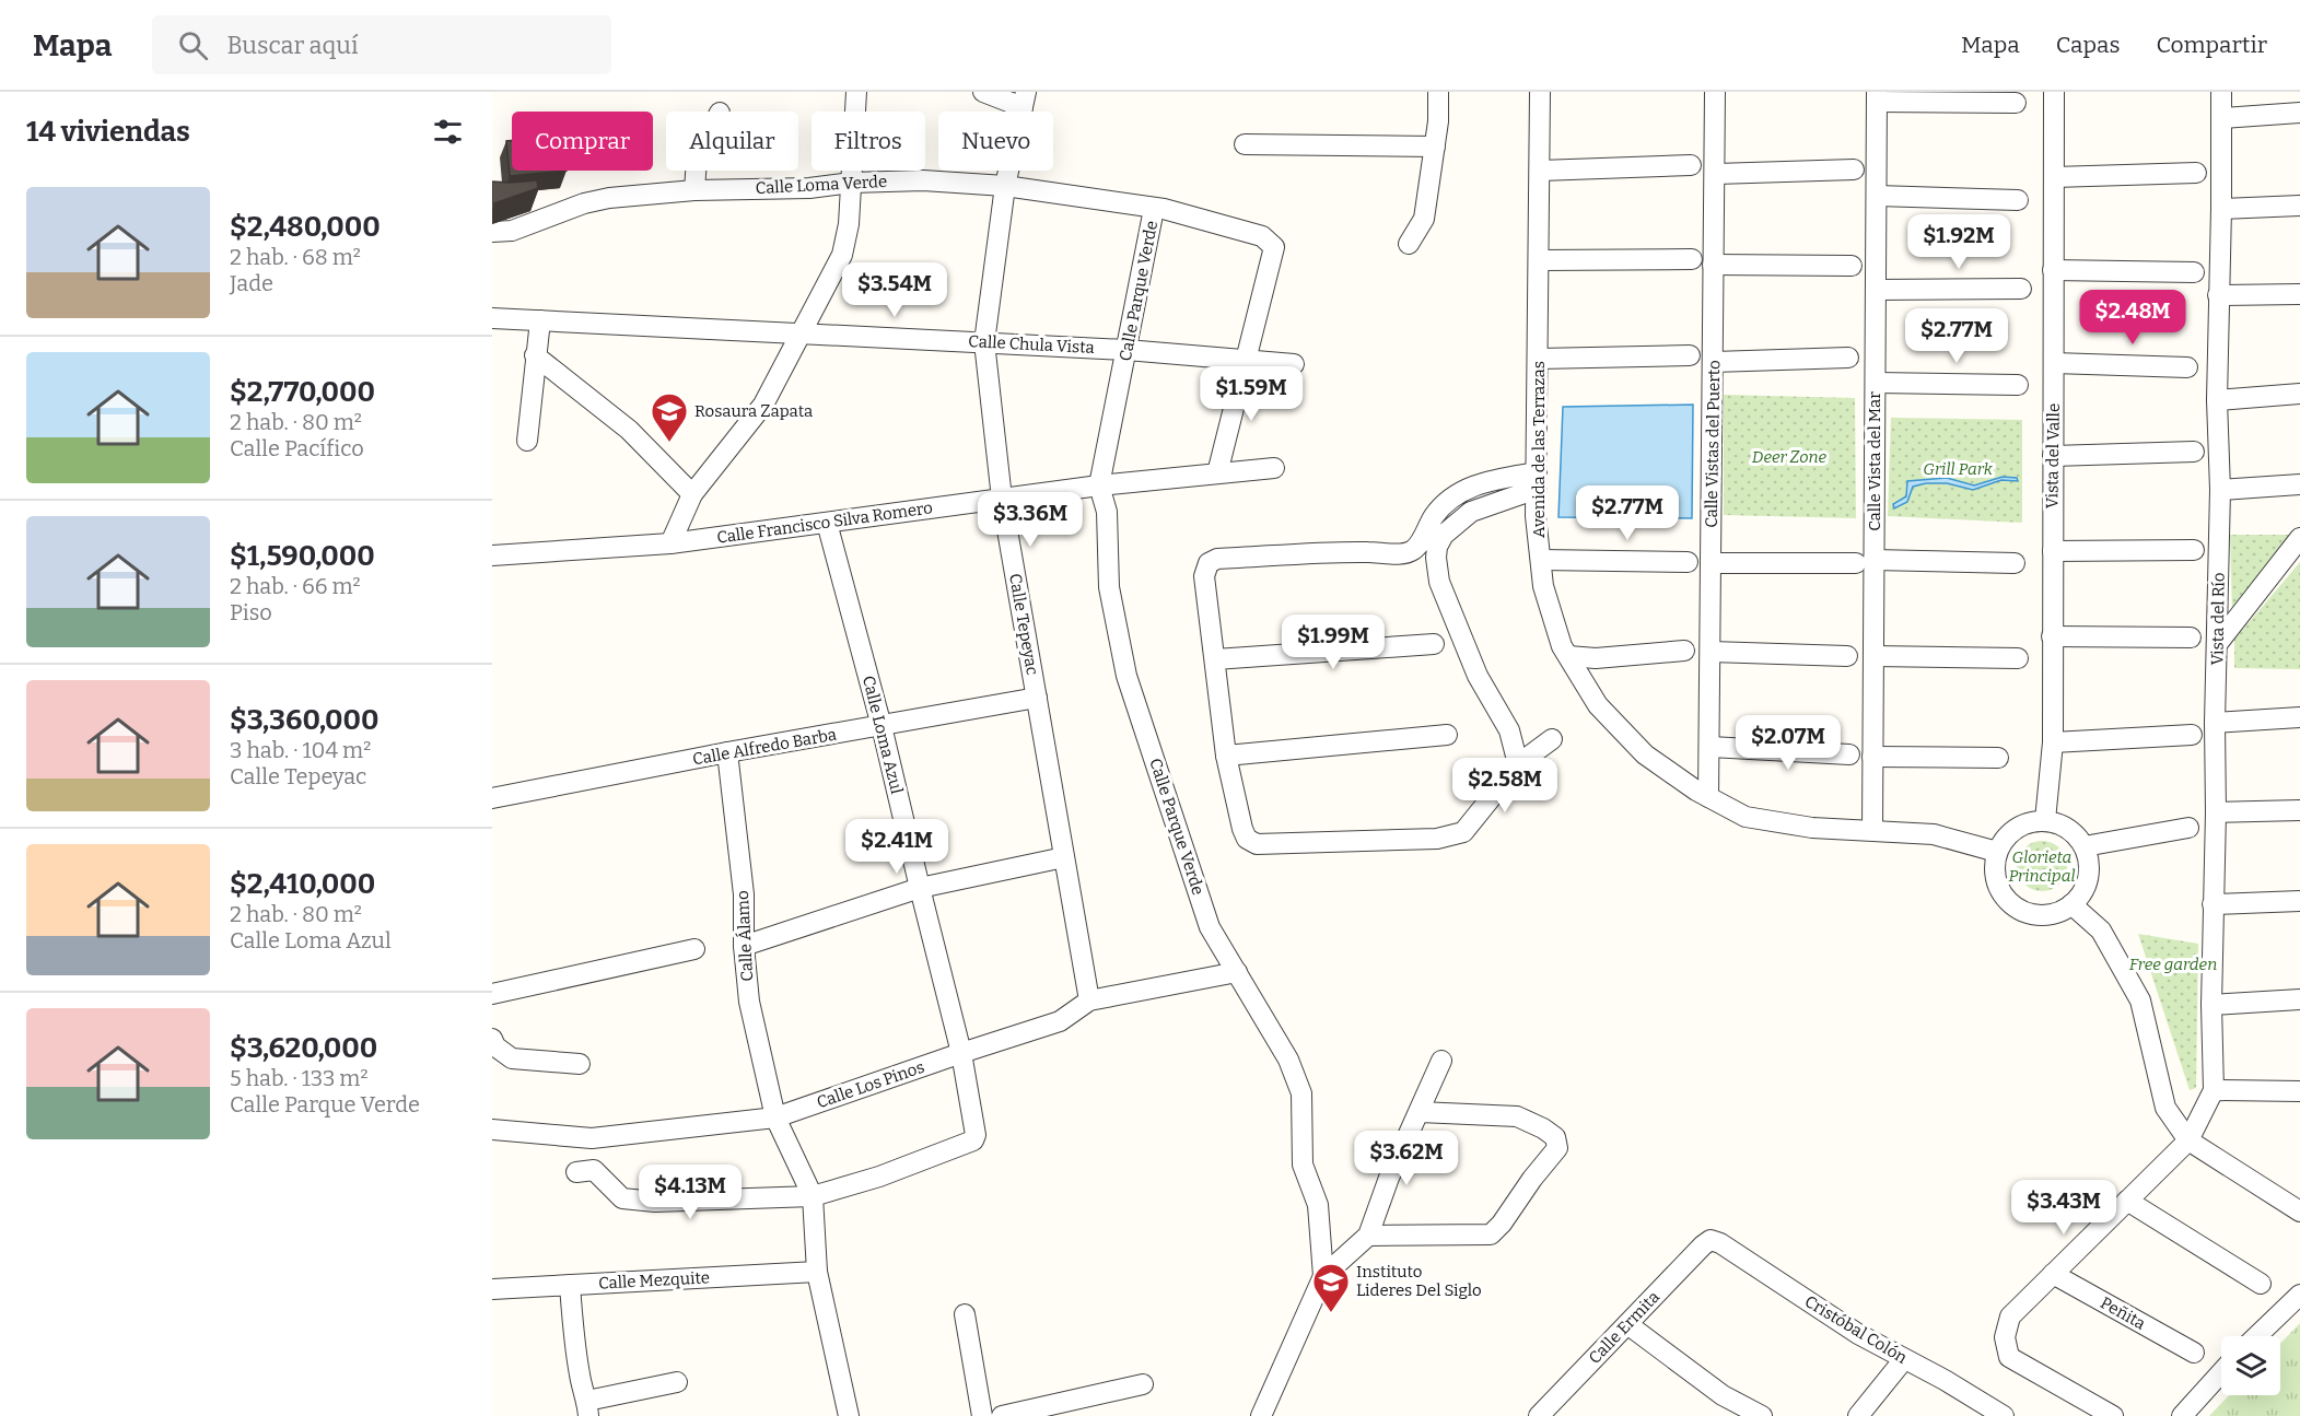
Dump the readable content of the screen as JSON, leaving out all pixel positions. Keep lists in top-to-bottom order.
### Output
{
  "streets": {
    "street": [
      "Calle Loma Verde",
      "Calle Parque Verde",
      "Calle Chula Vista",
      "Calle Vistas del Puerto",
      "Avenida de las Terrazas",
      "Vista del Valle",
      "Calle Vista del Mar",
      "Calle Francisco Silva Romero",
      "Vista del Río",
      "Calle Tepeyac",
      "Calle Loma Azul",
      "Calle Alfredo Barba",
      "Calle Álamo",
      "Calle Los Pinos",
      "Calle Mezquite",
      "Peñita",
      "Calle Ermita",
      "Cristóbal Colón"
    ]
  },
  "crossings": [
    ["Calle Loma Verde", "Calle Parque Verde"],
    ["Calle Loma Verde", "Calle Chula Vista"],
    ["Calle Loma Verde", "Calle Tepeyac"],
    ["Calle Parque Verde", "Calle Chula Vista"],
    ["Calle Parque Verde", "Calle Francisco Silva Romero"],
    ["Calle Parque Verde", "Calle Los Pinos"],
    ["Calle Chula Vista", "Calle Tepeyac"],
    ["Calle Vistas del Puerto", "Avenida de las Terrazas"],
    ["Avenida de las Terrazas", "Vista del Valle"],
    ["Avenida de las Terrazas", "Calle Vista del Mar"],
    ["Calle Francisco Silva Romero", "Calle Tepeyac"],
    ["Calle Francisco Silva Romero", "Calle Loma Azul"],
    ["Vista del Río", "Peñita"],
    ["Calle Tepeyac", "Calle Alfredo Barba"],
    ["Calle Tepeyac", "Calle Los Pinos"],
    ["Calle Loma Azul", "Calle Alfredo Barba"],
    ["Calle Loma Azul", "Calle Álamo"],
    ["Calle Loma Azul", "Calle Los Pinos"],
    ["Calle Alfredo Barba", "Calle Álamo"],
    ["Calle Álamo", "Calle Los Pinos"],
    ["Calle Ermita", "Cristóbal Colón"]
  ],
  "parks": [
    "Deer Zone",
    "Grill Park",
    "Glorieta Principal",
    "Free garden"
  ],
  "places": {
    "school or university": ["Rosaura Zapata", "Instituto Lideres Del Siglo"]
  },
  "page": {
    "header": "Mapa",
    "search": "Buscar aquí",
    "nav": ["Mapa", "Capas", "Compartir"],
    "heading": "14 viviendas",
    "chip": [
      "Comprar",
      "Alquilar",
      "Filtros",
      "Nuevo"
    ],
    "list": [
      {
        "name": "$2,480,000",
        "note": "2 hab. · 68 m² · Jade"
      },
      {
        "name": "$2,770,000",
        "note": "2 hab. · 80 m² · Calle Pacífico"
      },
      {
        "name": "$1,590,000",
        "note": "2 hab. · 66 m² · Piso"
      },
      {
        "name": "$3,360,000",
        "note": "3 hab. · 104 m² · Calle Tepeyac"
      },
      {
        "name": "$2,410,000",
        "note": "2 hab. · 80 m² · Calle Loma Azul"
      },
      {
        "name": "$3,620,000",
        "note": "5 hab. · 133 m² · Calle Parque Verde"
      }
    ],
    "price": [
      "$1.92M",
      "$3.54M",
      "$2.48M",
      "$2.77M",
      "$1.59M",
      "$2.77M",
      "$3.36M",
      "$1.99M",
      "$2.07M",
      "$2.58M",
      "$2.41M",
      "$3.62M",
      "$4.13M",
      "$3.43M"
    ]
  }
}
